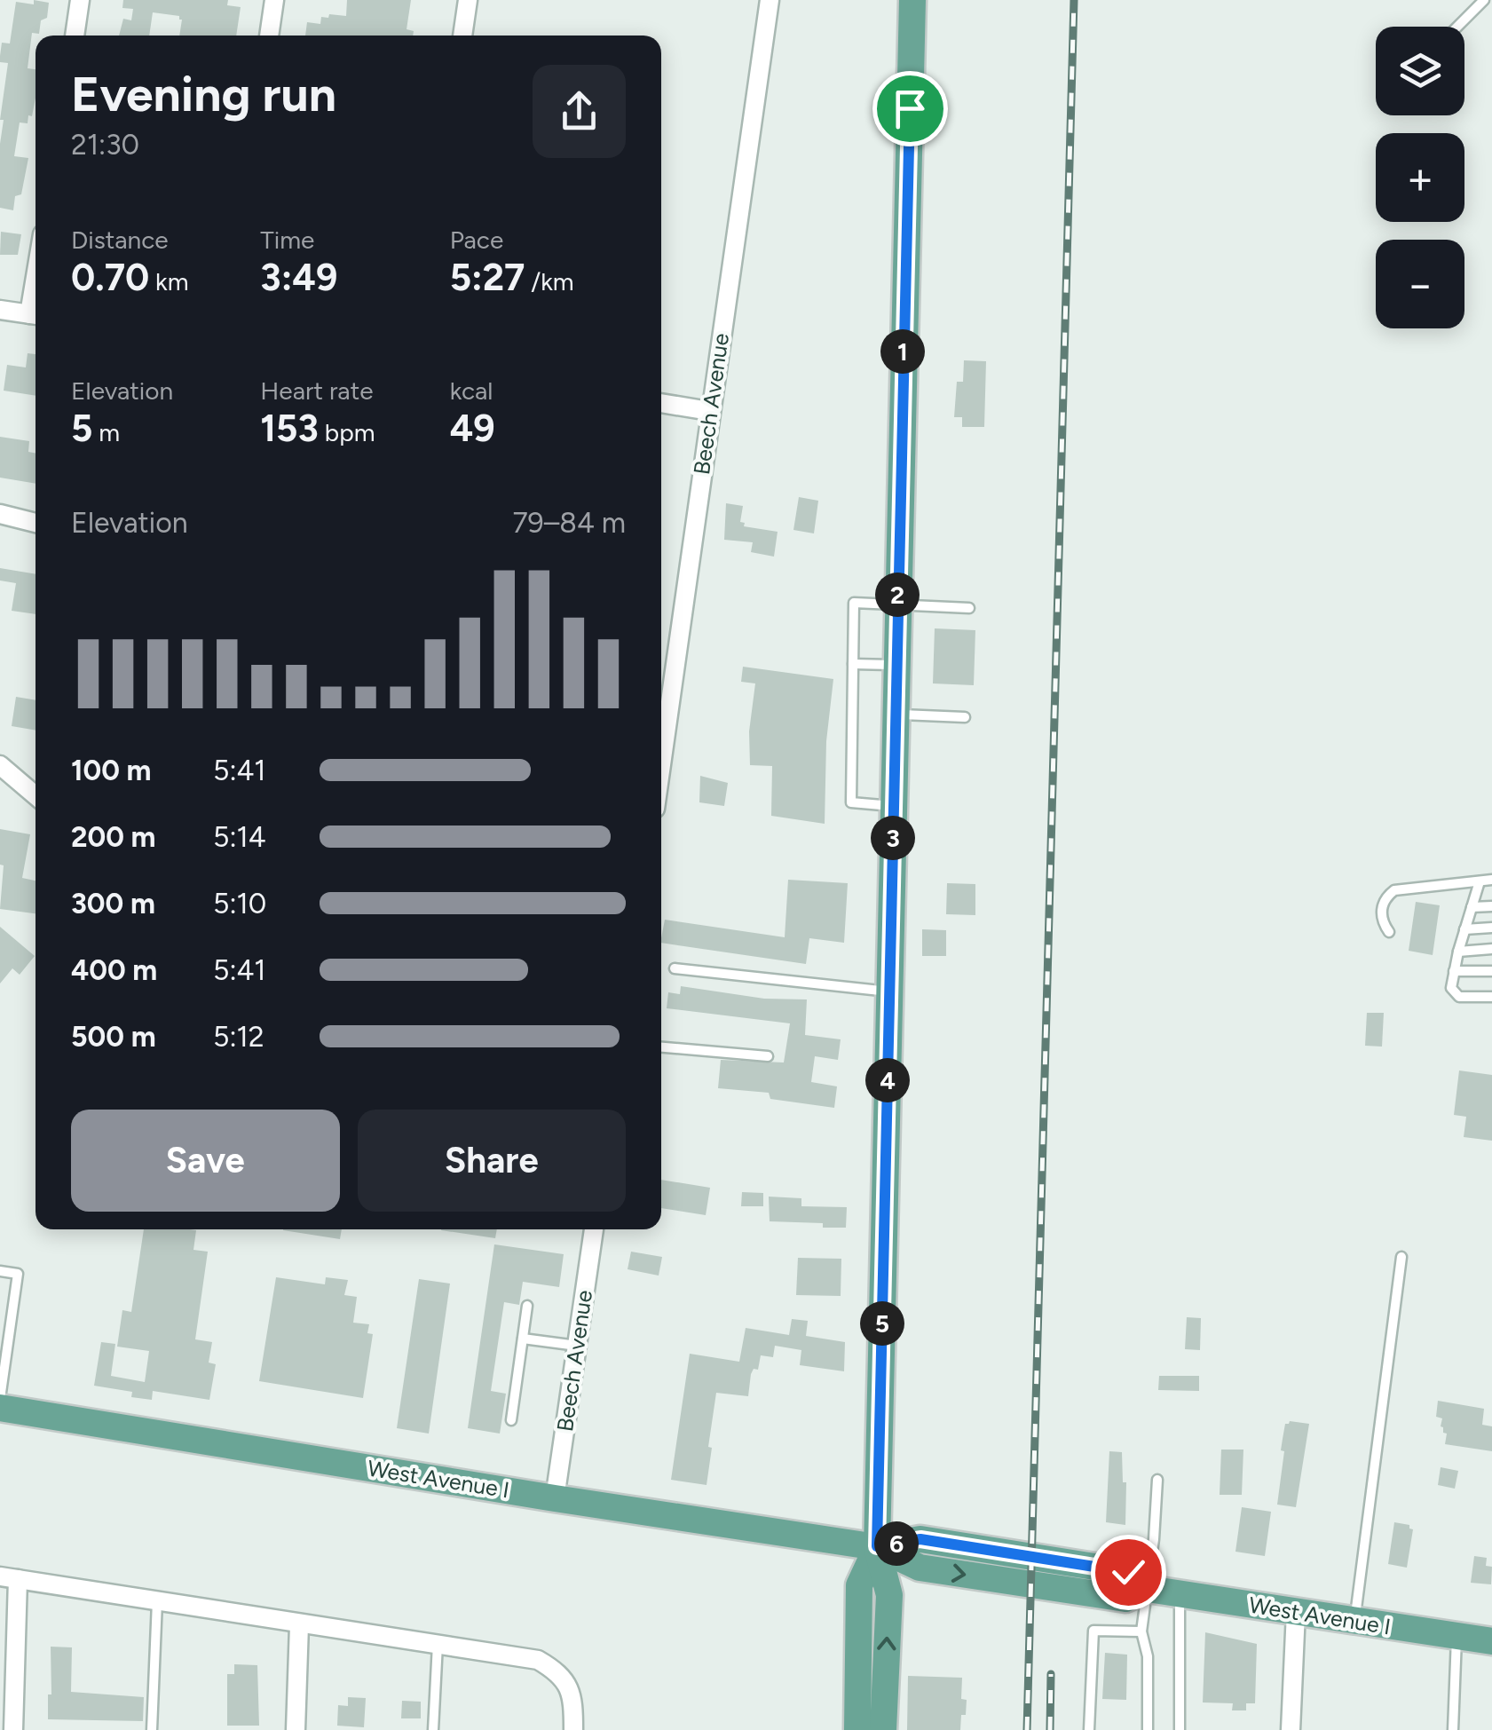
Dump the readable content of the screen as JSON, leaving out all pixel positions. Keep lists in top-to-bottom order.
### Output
{
  "streets": {
    "main road": ["West Avenue I"],
    "street": ["Beech Avenue"]
  },
  "crossings": [
    ["Beech Avenue", "West Avenue I"]
  ],
  "page": {
    "map_buttons": ["+", "−"],
    "heading": ["Evening run", "21:30"],
    "stats": [
      ["Distance", "0.70 km"],
      ["Time", "3:49"],
      ["Pace", "5:27 /km"],
      ["Elevation", "5 m"],
      ["Heart rate", "153 bpm"],
      ["kcal", "49"]
    ],
    "pins": [
      "1",
      "2",
      "3",
      "4",
      "5",
      "6"
    ],
    "chart": ["Elevation", "79–84 m"],
    "list": [
      {
        "name": "100 m",
        "note": "5:41"
      },
      {
        "name": "200 m",
        "note": "5:14"
      },
      {
        "name": "300 m",
        "note": "5:10"
      },
      {
        "name": "400 m",
        "note": "5:41"
      },
      {
        "name": "500 m",
        "note": "5:12"
      }
    ],
    "buttons": ["Save", "Share"]
  }
}
